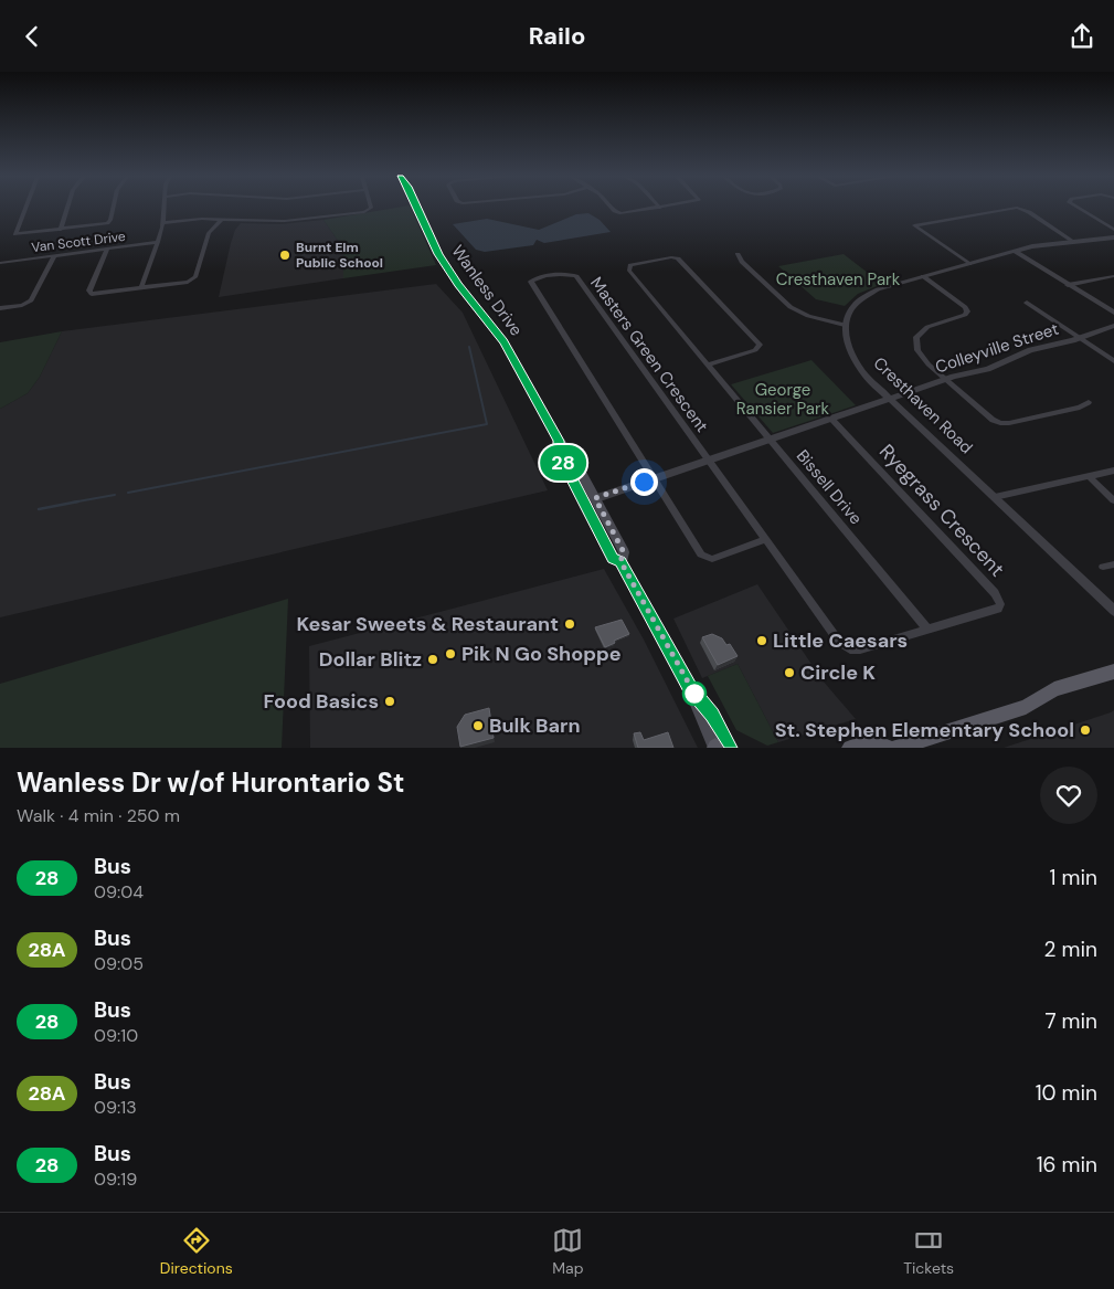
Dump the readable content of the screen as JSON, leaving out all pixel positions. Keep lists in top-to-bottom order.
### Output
{
  "streets": {
    "main road": ["Wanless Drive"],
    "street": [
      "Van Scott Drive",
      "Colleyville Street",
      "Masters Green Crescent",
      "Cresthaven Road",
      "Bissell Drive",
      "Ryegrass Crescent"
    ]
  },
  "crossings": [
    ["Wanless Drive", "Colleyville Street"],
    ["Colleyville Street", "Masters Green Crescent"],
    ["Colleyville Street", "Cresthaven Road"],
    ["Colleyville Street", "Bissell Drive"],
    ["Colleyville Street", "Ryegrass Crescent"],
    ["Masters Green Crescent", "Ryegrass Crescent"],
    ["Bissell Drive", "Ryegrass Crescent"]
  ],
  "parks": ["Cresthaven Park", "George Ransier Park"],
  "places": [
    "Burnt Elm Public School",
    "Kesar Sweets & Restaurant",
    "Little Caesars",
    "Pik N Go Shoppe",
    "Dollar Blitz",
    "Circle K",
    "Food Basics",
    "Bulk Barn",
    "St. Stephen Elementary School"
  ],
  "lines": ["bus line 28"],
  "page": {
    "header": "Railo",
    "on_map": "28",
    "heading": ["Wanless Dr w/of Hurontario St", "Walk · 4 min · 250 m"],
    "list": [
      {
        "mark": "28",
        "name": "Bus",
        "note": "09:04",
        "value": "1 min"
      },
      {
        "mark": "28A",
        "name": "Bus",
        "note": "09:05",
        "value": "2 min"
      },
      {
        "mark": "28",
        "name": "Bus",
        "note": "09:10",
        "value": "7 min"
      },
      {
        "mark": "28A",
        "name": "Bus",
        "note": "09:13",
        "value": "10 min"
      },
      {
        "mark": "28",
        "name": "Bus",
        "note": "09:19",
        "value": "16 min"
      }
    ],
    "tabs": ["Directions", "Map", "Tickets"]
  }
}
